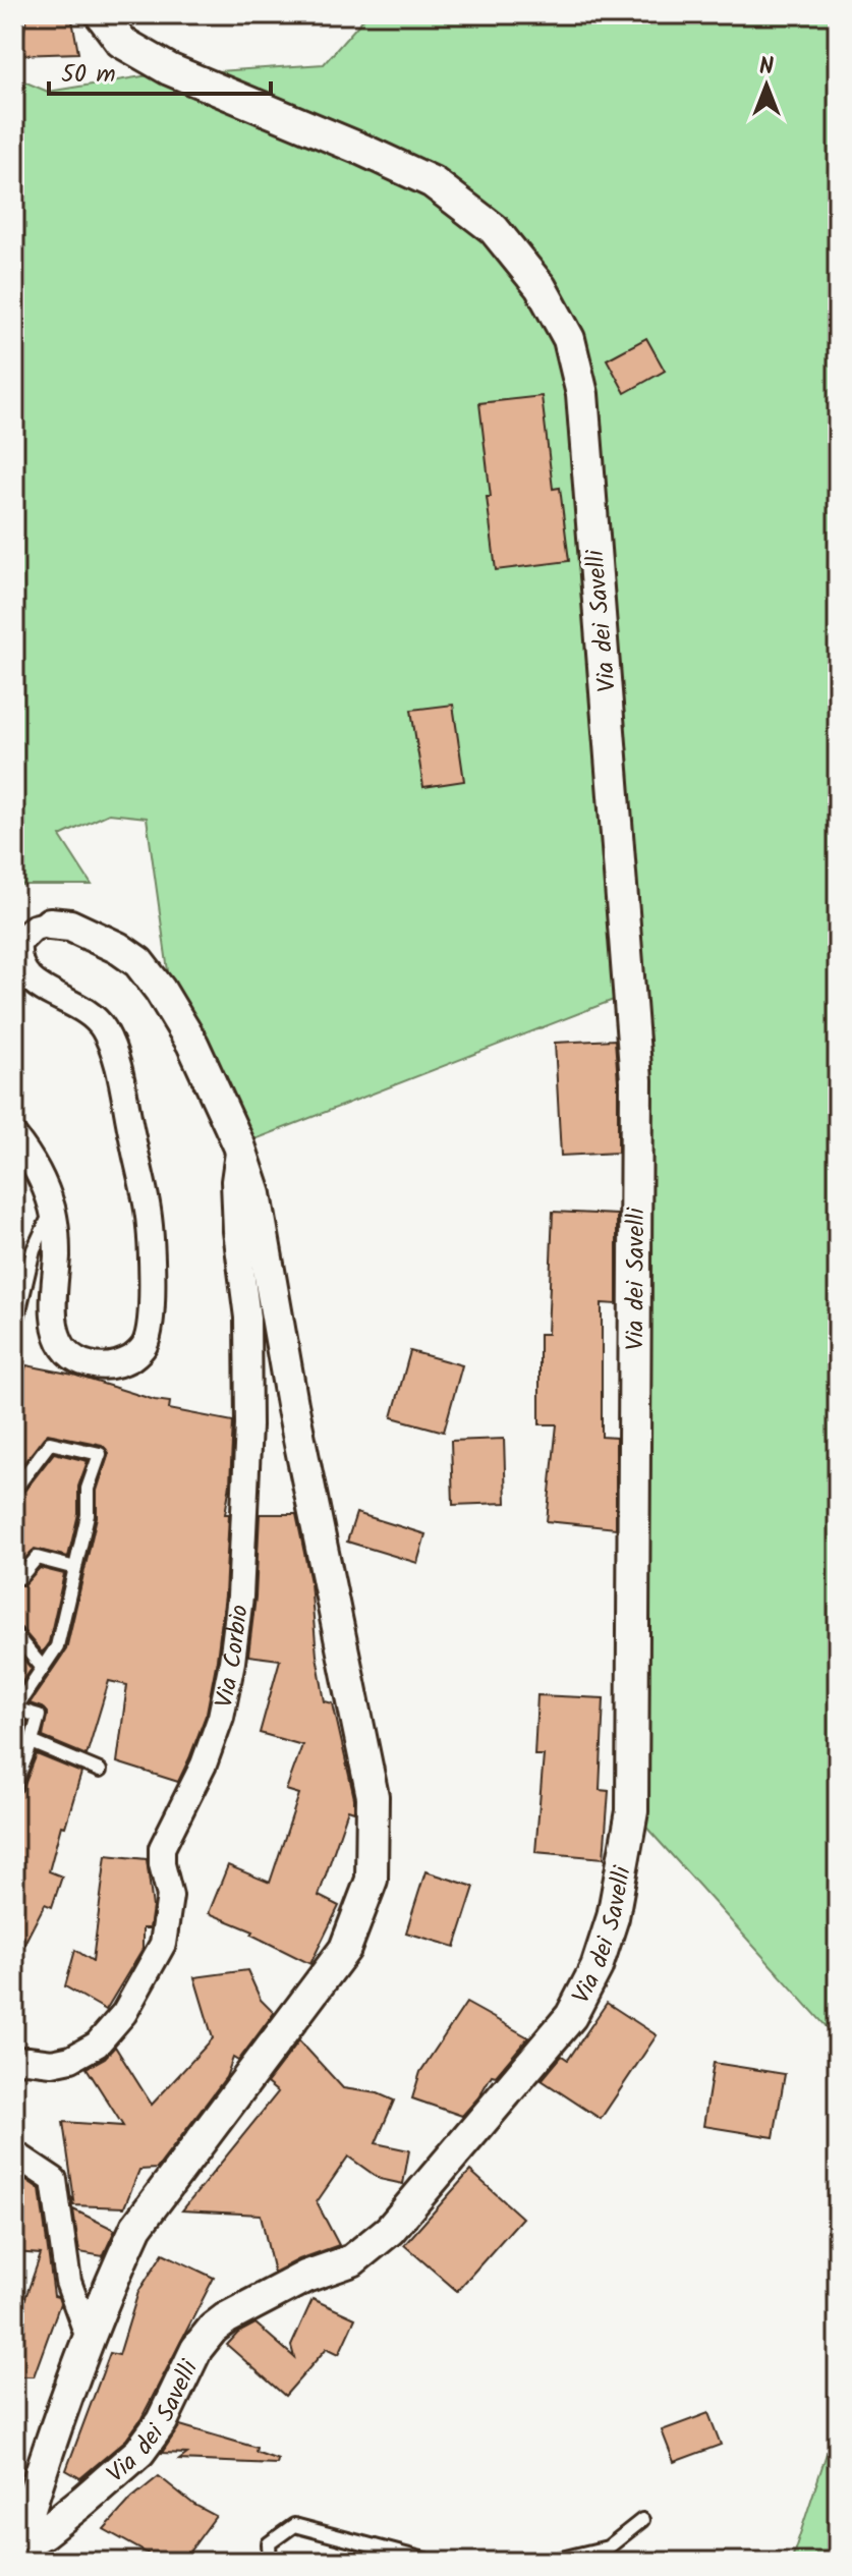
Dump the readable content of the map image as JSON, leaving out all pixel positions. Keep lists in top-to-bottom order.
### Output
{
  "streets": {
    "street": ["Via dei Savelli", "Via Corbio"]
  },
  "crossings": [
    ["Via dei Savelli", "Via Corbio"]
  ],
  "scale_bar": "50 m",
  "north": "top"
}
